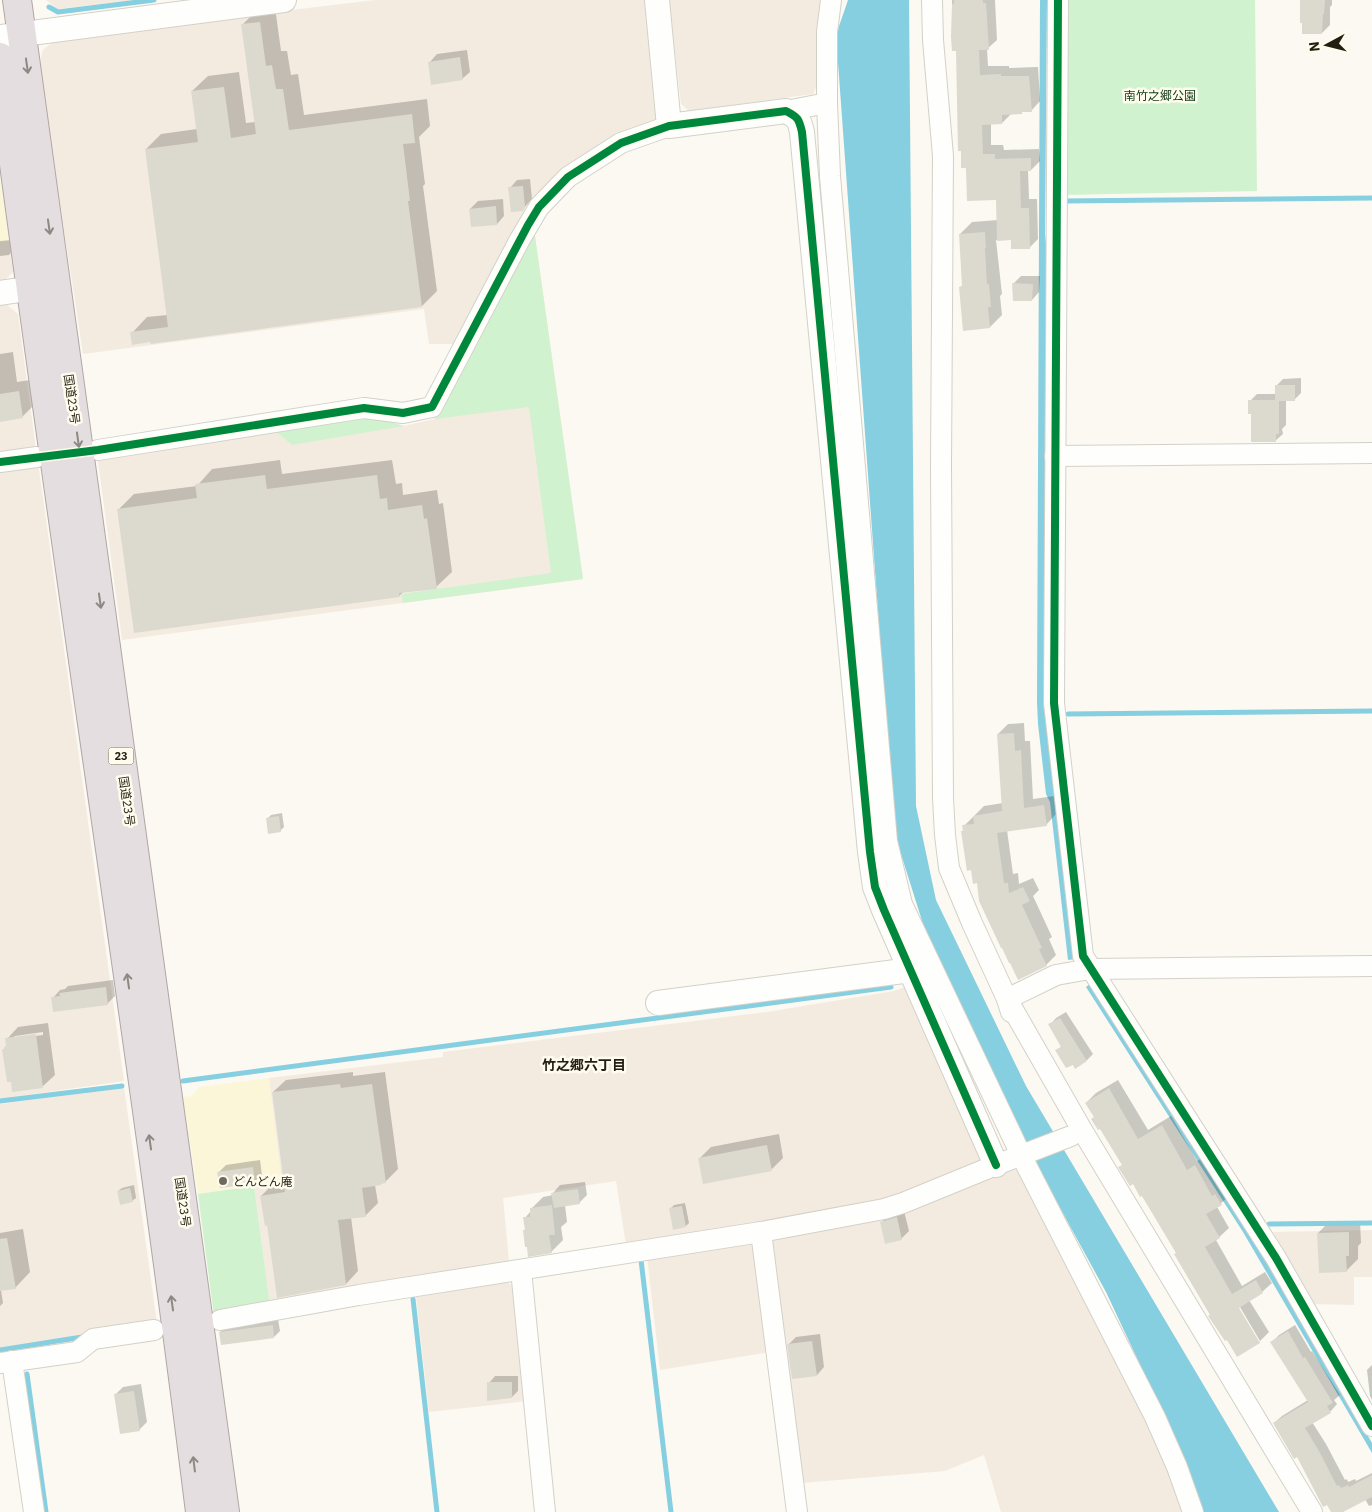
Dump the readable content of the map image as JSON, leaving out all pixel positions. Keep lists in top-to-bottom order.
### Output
{
  "streets": {
    "highway": ["国道23号", "23"]
  },
  "districts": ["竹之郷六丁目"],
  "parks": ["南竹之郷公園"],
  "places": ["どんどん庵"],
  "north": "left"
}
